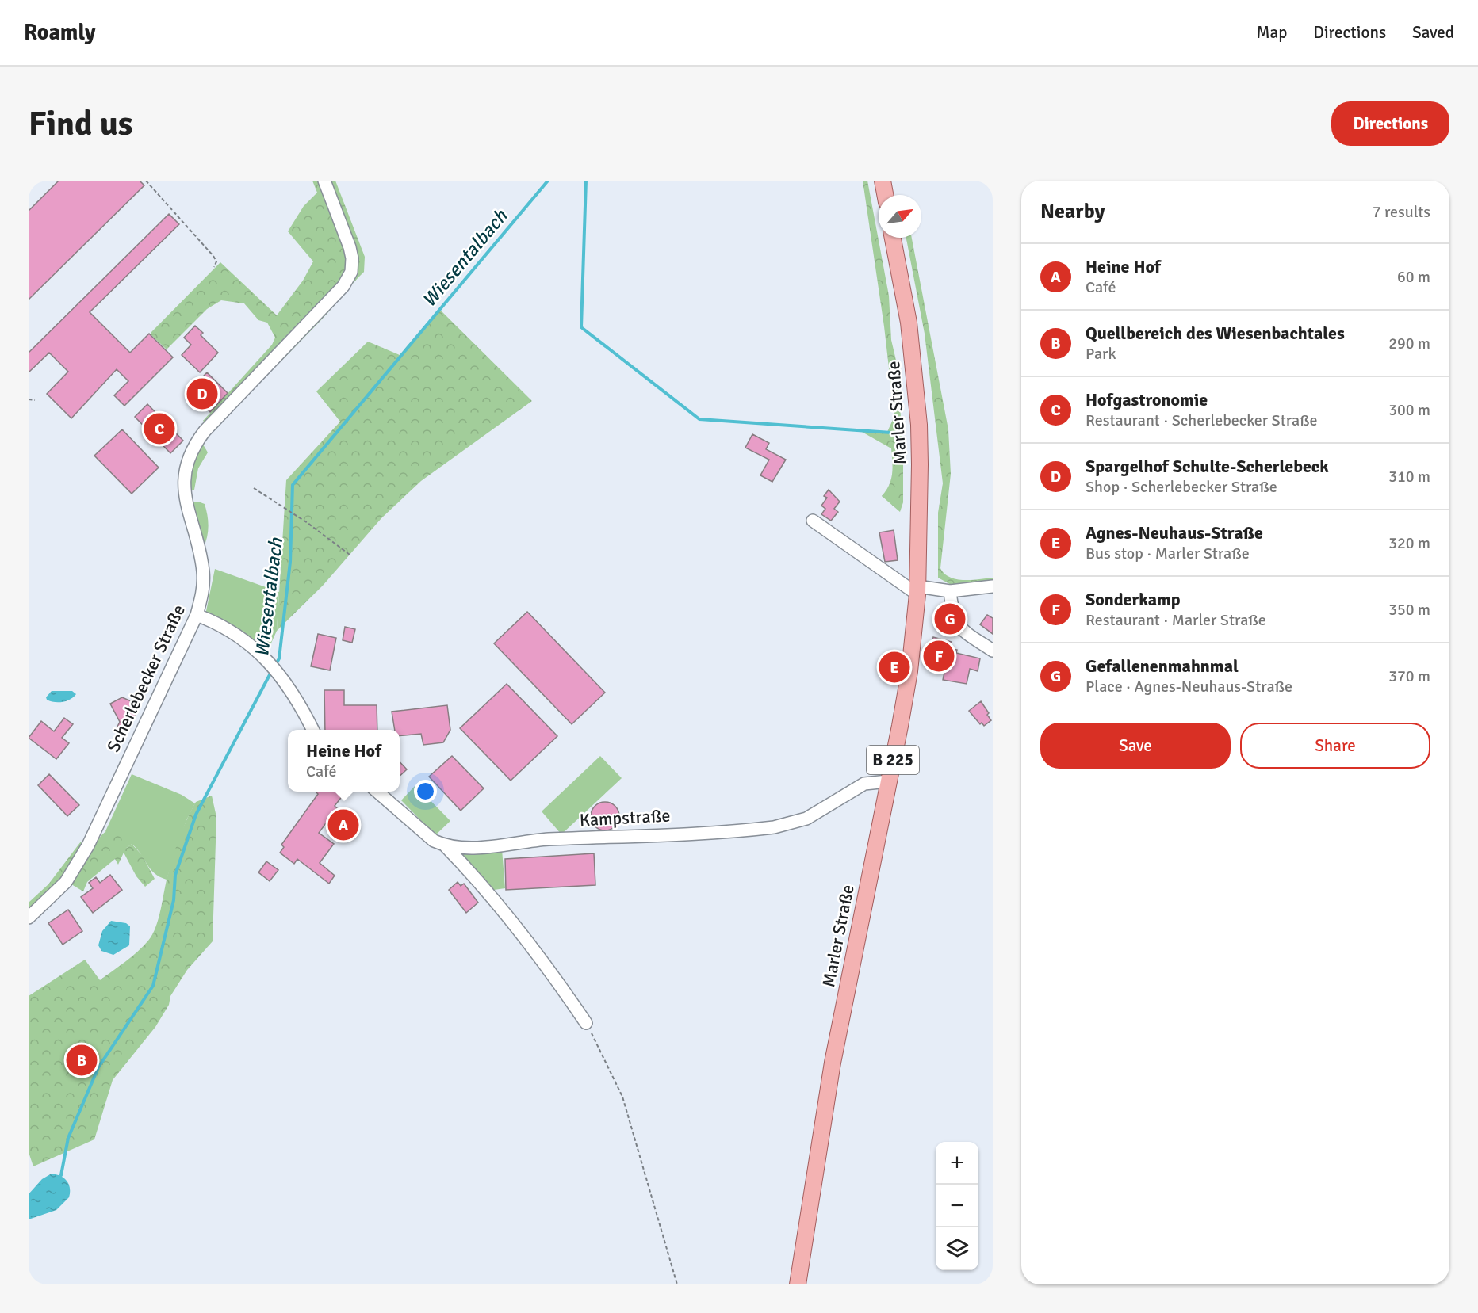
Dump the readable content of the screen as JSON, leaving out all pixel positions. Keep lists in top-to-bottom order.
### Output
{
  "streets": {
    "main road": ["Marler Straße", "B 225"],
    "street": ["Scherlebecker Straße", "Kampstraße"]
  },
  "crossings": [
    ["Marler Straße", "Kampstraße"]
  ],
  "water": ["Wiesentalbach"],
  "north": "top right",
  "page": {
    "header": "Roamly",
    "nav": ["Map", "Directions", "Saved"],
    "buttons": [
      "Directions",
      ["Save", "Share"]
    ],
    "title": "Find us",
    "heading": ["Nearby", "7 results"],
    "list": [
      {
        "mark": "A",
        "name": "Heine Hof",
        "note": "Café",
        "value": "60 m"
      },
      {
        "mark": "B",
        "name": "Quellbereich des Wiesenbachtales",
        "note": "Park",
        "value": "290 m"
      },
      {
        "mark": "C",
        "name": "Hofgastronomie",
        "note": "Restaurant · Scherlebecker Straße",
        "value": "300 m"
      },
      {
        "mark": "D",
        "name": "Spargelhof Schulte-Scherlebeck",
        "note": "Shop · Scherlebecker Straße",
        "value": "310 m"
      },
      {
        "mark": "E",
        "name": "Agnes-Neuhaus-Straße",
        "note": "Bus stop · Marler Straße",
        "value": "320 m"
      },
      {
        "mark": "F",
        "name": "Sonderkamp",
        "note": "Restaurant · Marler Straße",
        "value": "350 m"
      },
      {
        "mark": "G",
        "name": "Gefallenenmahnmal",
        "note": "Place · Agnes-Neuhaus-Straße",
        "value": "370 m"
      }
    ],
    "pins": [
      "D",
      "C",
      "G",
      "F",
      "E",
      "A",
      "B"
    ],
    "popup": ["Heine Hof", "Café"],
    "map_buttons": ["+", "−"]
  }
}
